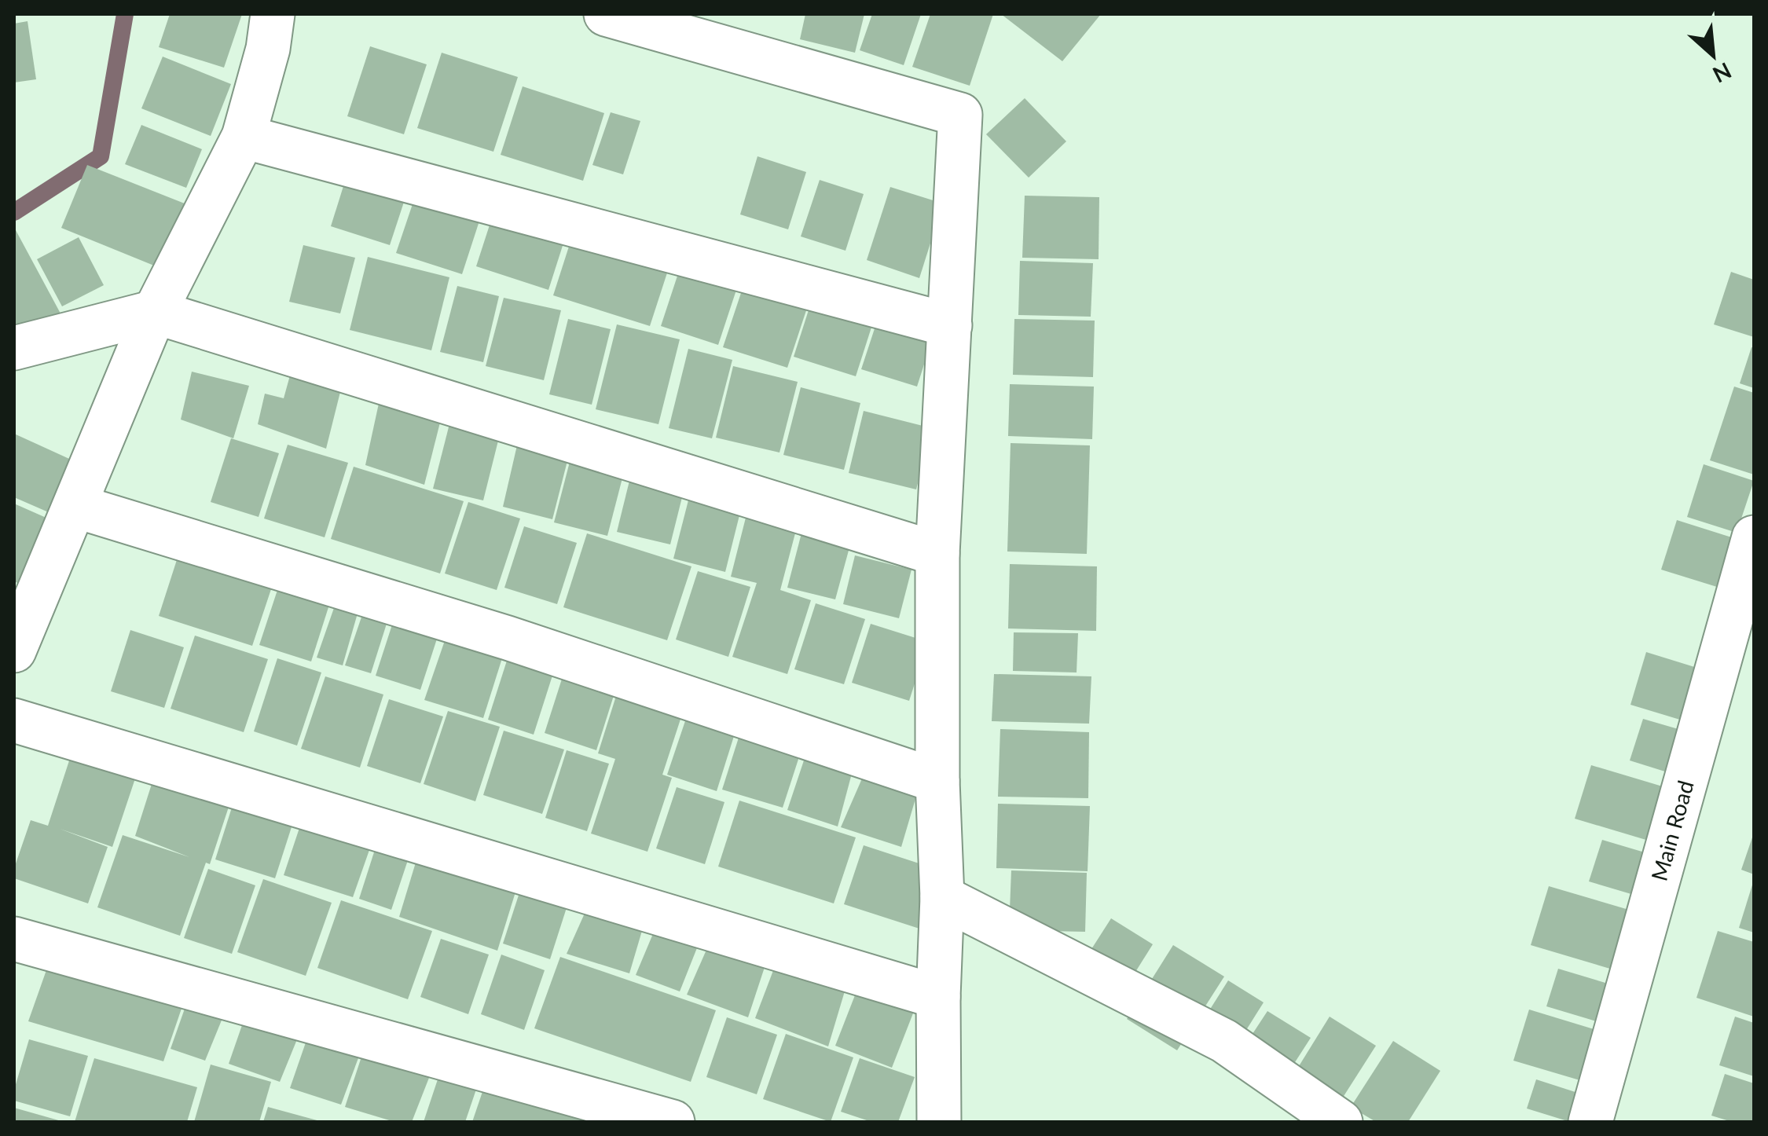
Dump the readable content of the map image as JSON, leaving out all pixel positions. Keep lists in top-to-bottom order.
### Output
{
  "streets": {
    "street": ["Main Road"]
  },
  "north": "bottom right"
}
